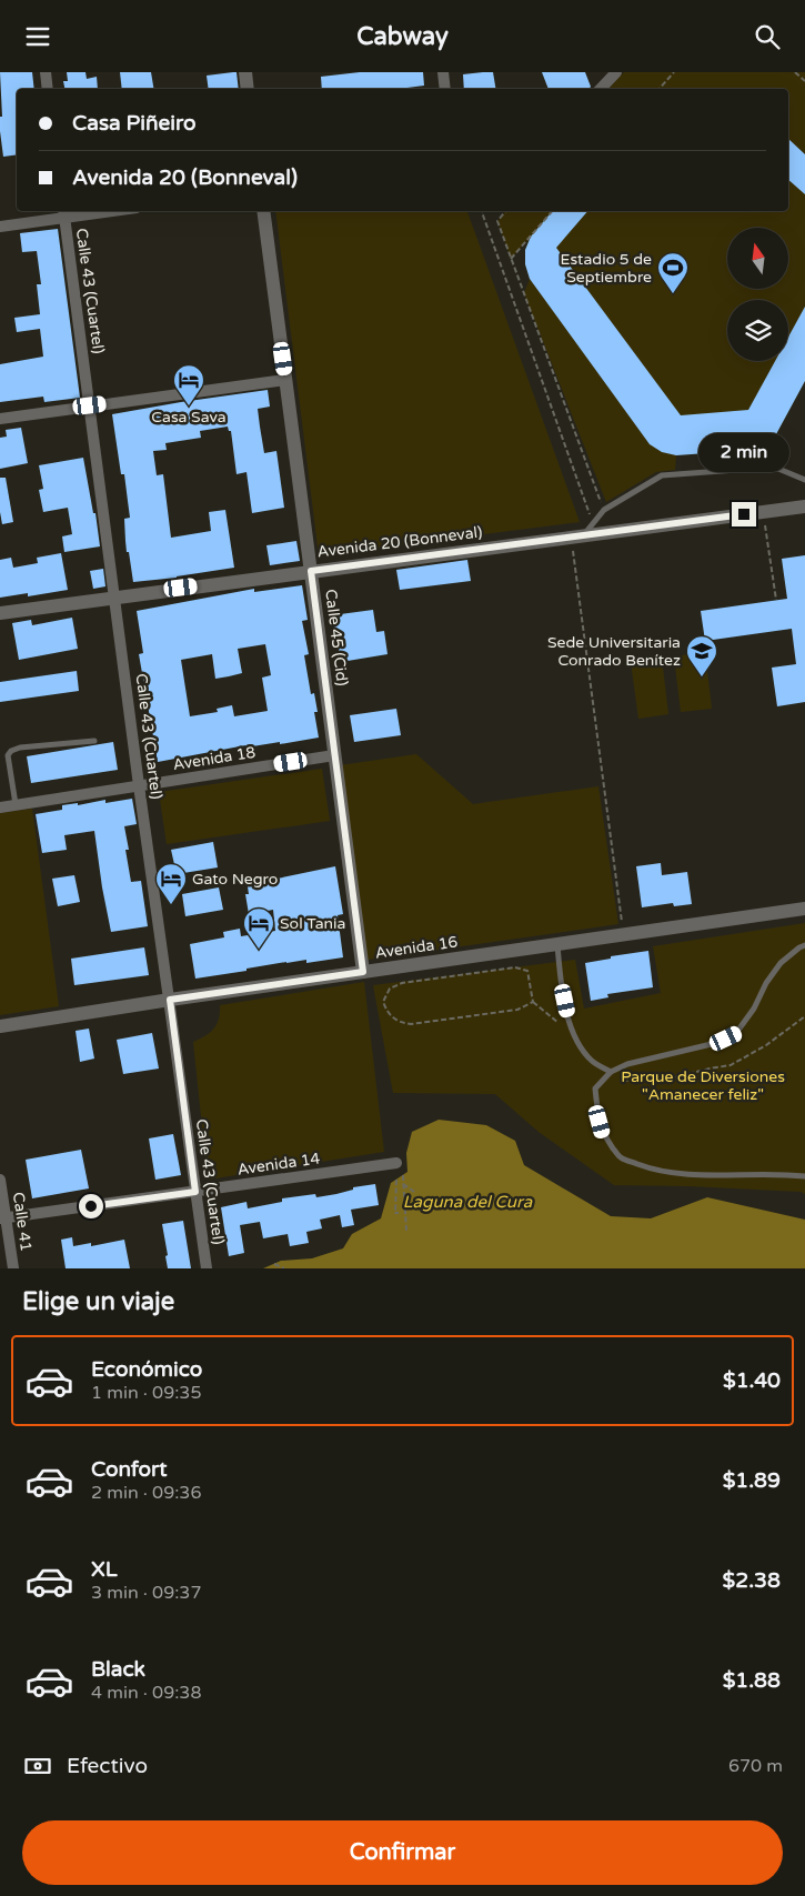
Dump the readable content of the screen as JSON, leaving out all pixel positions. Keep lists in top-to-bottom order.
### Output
{
  "streets": {
    "street": [
      "Calle 43 (Cuartel)",
      "Avenida 20 (Bonneval)",
      "Calle 45 (Cid)",
      "Avenida 18",
      "Avenida 16",
      "Avenida 14",
      "Calle 41"
    ]
  },
  "crossings": [
    ["Calle 43 (Cuartel)", "Avenida 20 (Bonneval)"],
    ["Calle 43 (Cuartel)", "Avenida 18"],
    ["Calle 43 (Cuartel)", "Avenida 16"],
    ["Calle 43 (Cuartel)", "Avenida 14"],
    ["Avenida 20 (Bonneval)", "Calle 45 (Cid)"],
    ["Calle 45 (Cid)", "Avenida 18"],
    ["Calle 45 (Cid)", "Avenida 16"],
    ["Avenida 14", "Calle 41"]
  ],
  "water": ["Laguna del Cura"],
  "parks": ["Parque de Diversiones \"Amanecer feliz\""],
  "places": {
    "sports": ["Estadio 5 de Septiembre"],
    "hotel": ["Casa Sava", "Gato Negro", "Sol Tania"],
    "school or university": ["Sede Universitaria Conrado Benítez"]
  },
  "north": "top",
  "page": {
    "header": "Cabway",
    "banner": ["Casa Piñeiro", "Avenida 20 (Bonneval)"],
    "bubble": "2 min",
    "heading": "Elige un viaje",
    "list": [
      {
        "name": "Económico",
        "note": "1 min · 09:35",
        "value": "$1.40"
      },
      {
        "name": "Confort",
        "note": "2 min · 09:36",
        "value": "$1.89"
      },
      {
        "name": "XL",
        "note": "3 min · 09:37",
        "value": "$2.38"
      },
      {
        "name": "Black",
        "note": "4 min · 09:38",
        "value": "$1.88"
      }
    ],
    "pay": ["Efectivo", "670 m"],
    "buttons": "Confirmar"
  }
}
